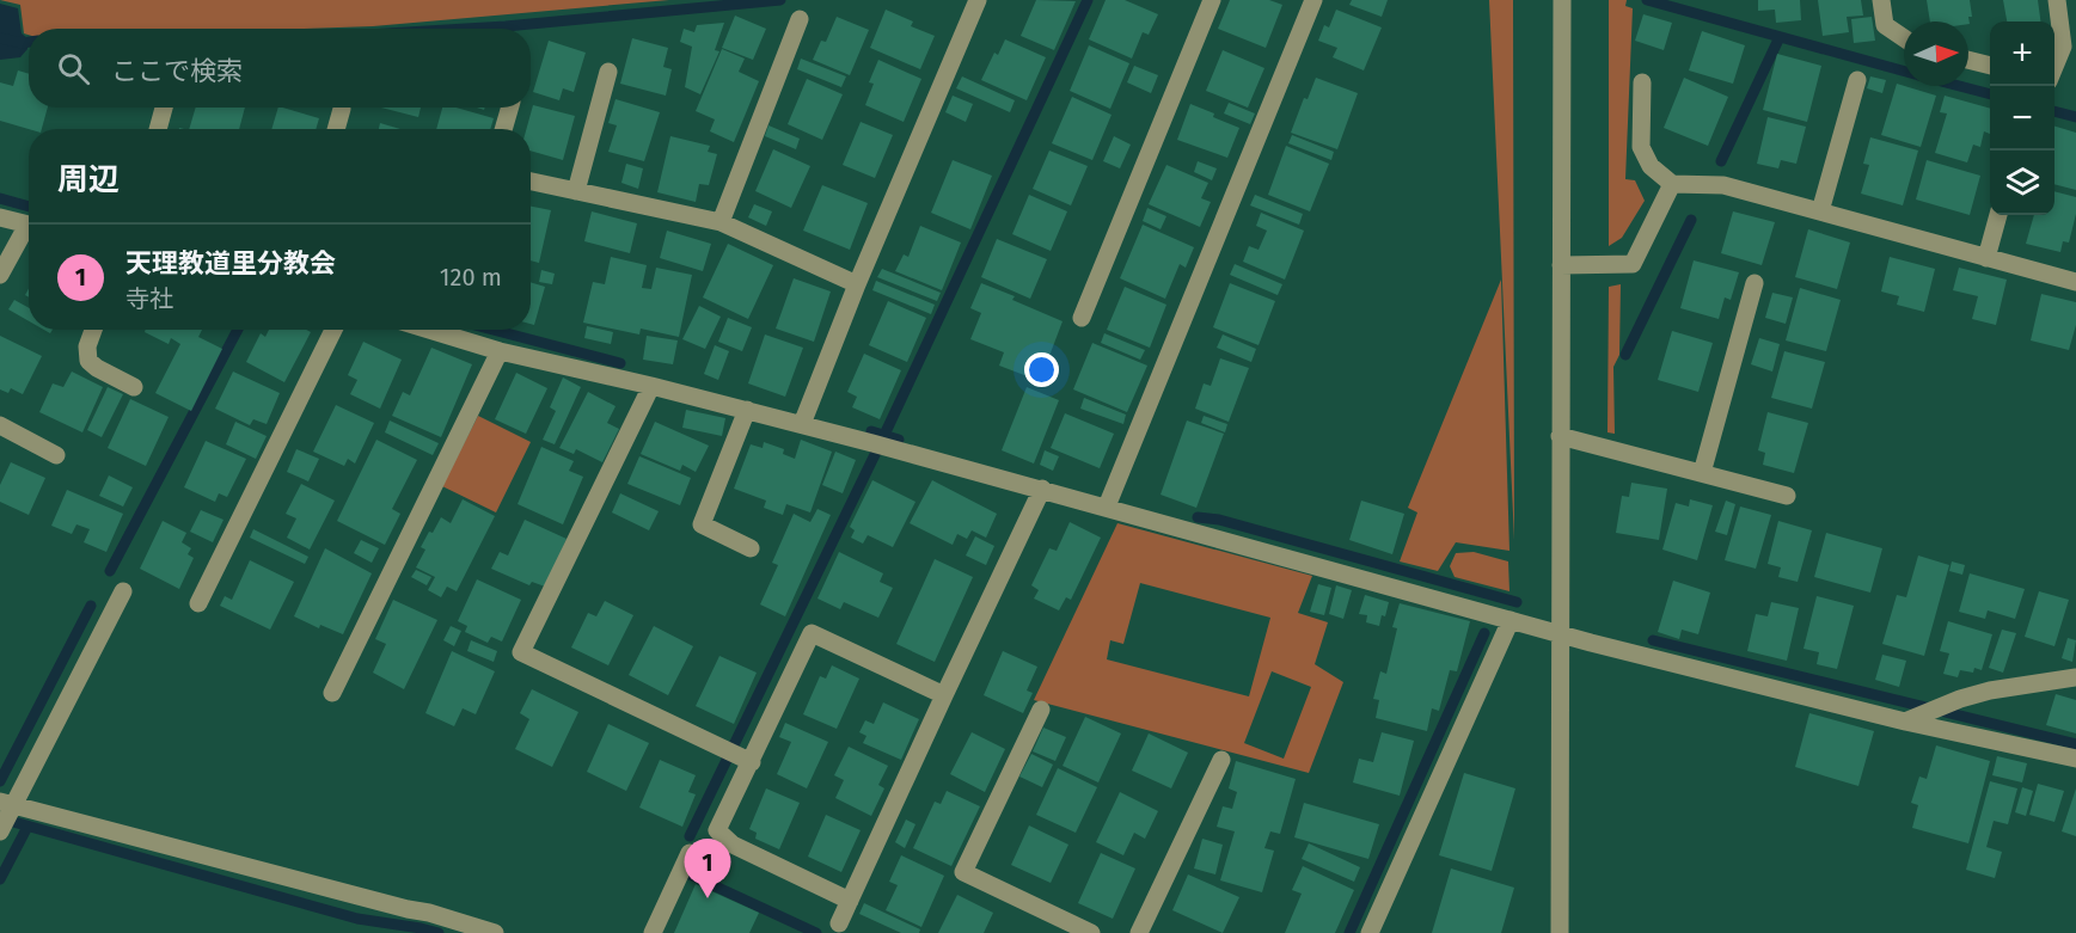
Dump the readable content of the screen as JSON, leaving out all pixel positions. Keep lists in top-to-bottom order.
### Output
{
  "north": "right",
  "page": {
    "map_buttons": ["+", "−"],
    "search": "ここで検索",
    "heading": "周辺",
    "list": [
      {
        "mark": "1",
        "name": "天理教道里分教会",
        "note": "寺社",
        "value": "120 m"
      }
    ],
    "pins": "1"
  }
}
